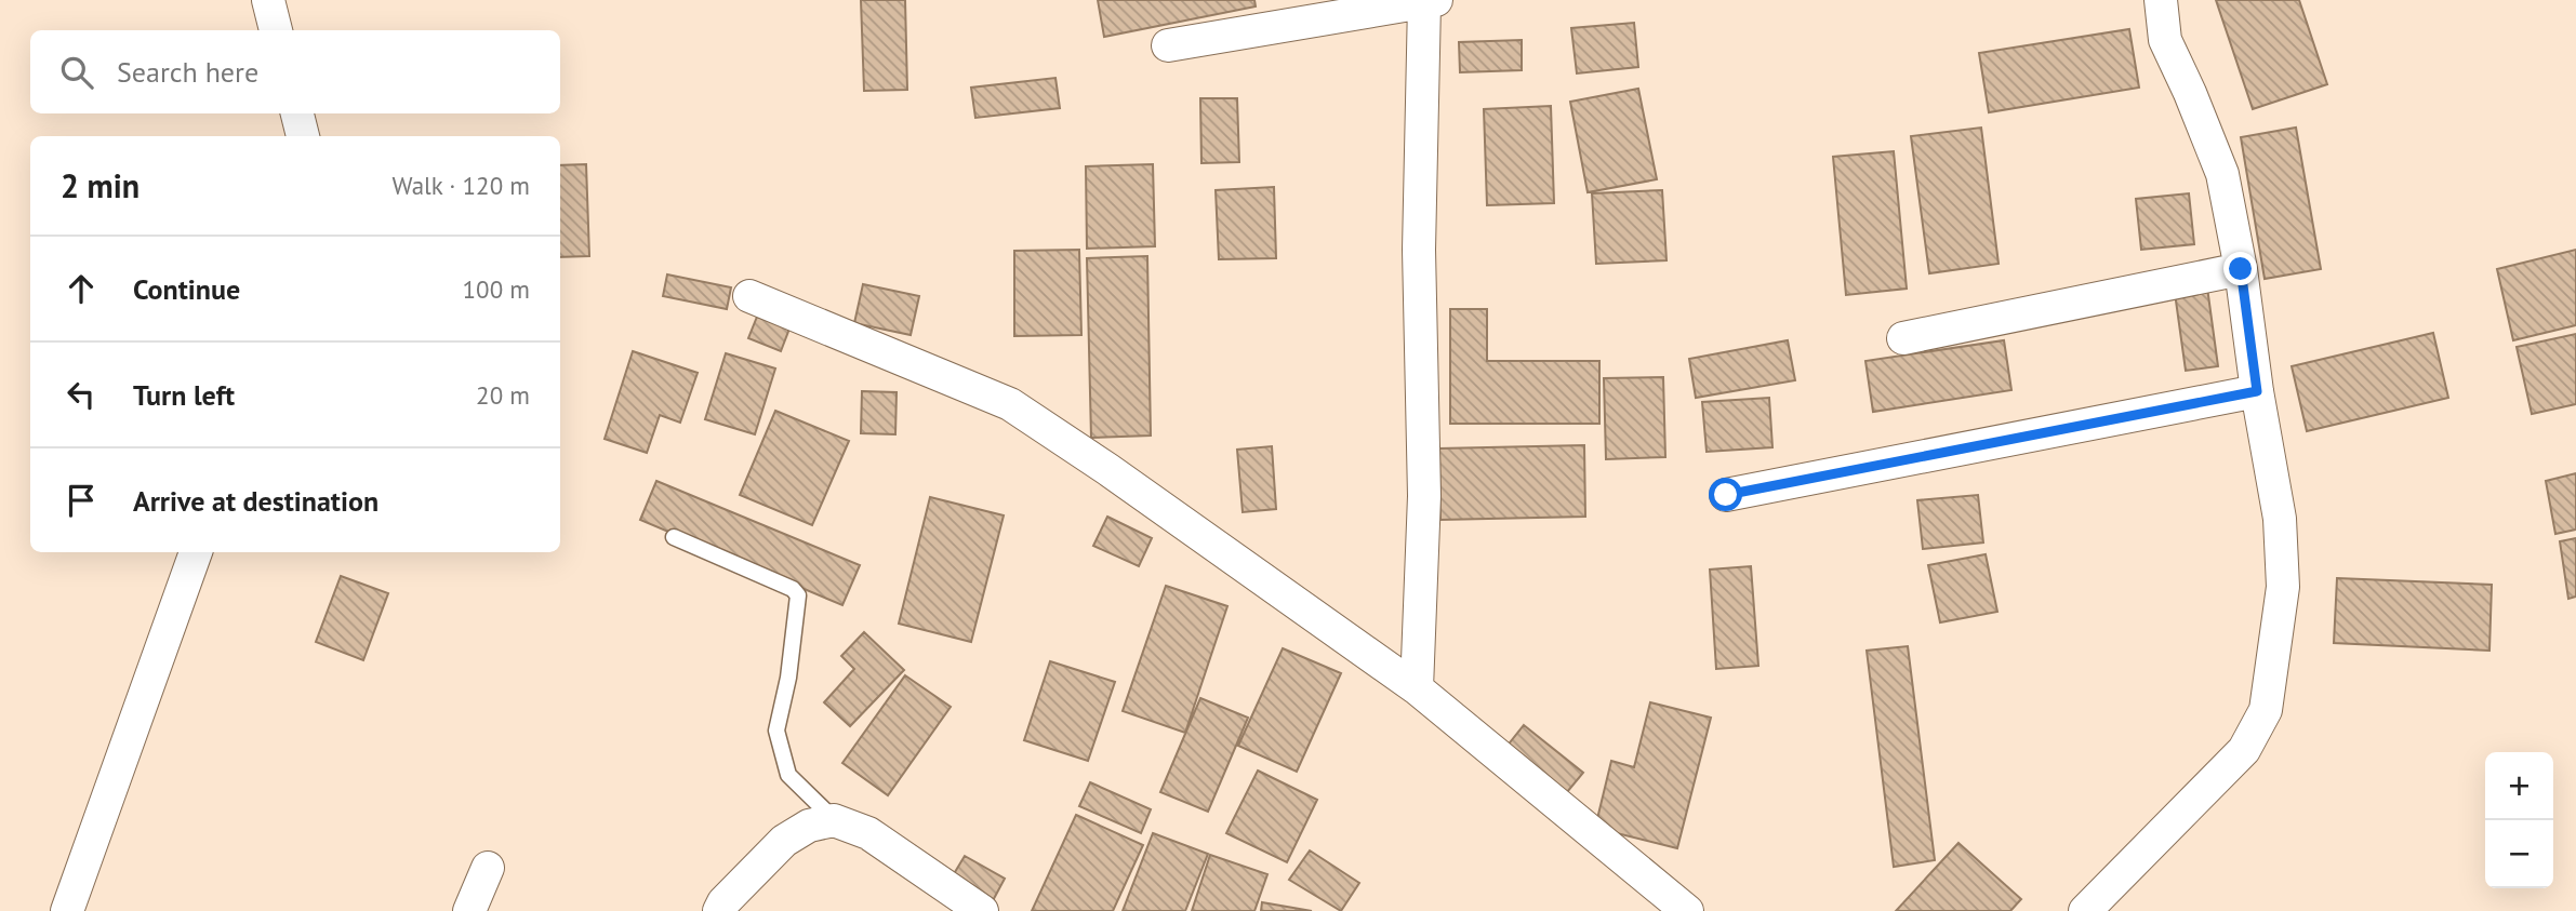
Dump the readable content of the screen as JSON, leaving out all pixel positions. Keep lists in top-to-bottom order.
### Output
{
  "page": {
    "search": "Search here",
    "heading": ["2 min", "Walk · 120 m"],
    "list": [
      ["Continue", "100 m"],
      ["Turn left", "20 m"],
      "Arrive at destination"
    ],
    "map_buttons": ["+", "−"]
  }
}
